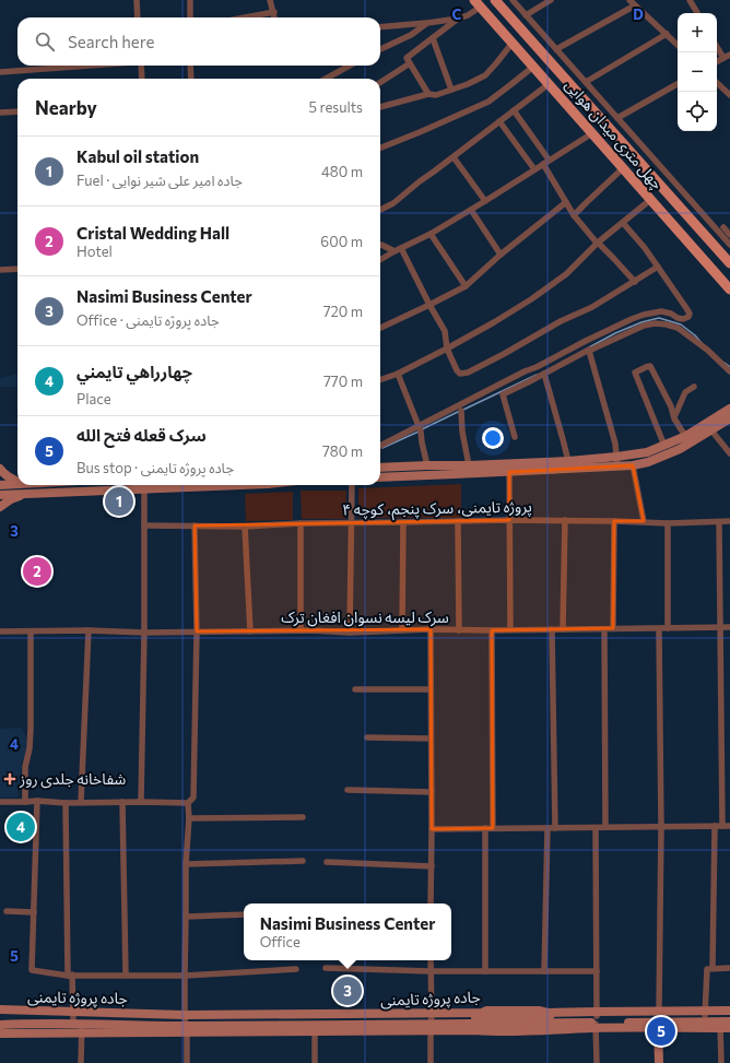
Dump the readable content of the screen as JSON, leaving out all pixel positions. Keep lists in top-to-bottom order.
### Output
{
  "streets": {
    "main road": ["چهل متری میدان هوایی", "جاده پروژه تایمنی"],
    "street": ["پروژه تایمنی، سرک پنجم، کوچه ۴", "سرک لیسه نسوان افغان‌ ترک"]
  },
  "places": {
    "health": ["شفاخانه جلدی روز"]
  },
  "page": {
    "map_buttons": ["+", "−"],
    "search": "Search here",
    "heading": ["Nearby", "5 results"],
    "list": [
      {
        "mark": "1",
        "name": "Kabul oil station",
        "note": "Fuel · جاده امیر علی شیر نوایی",
        "value": "480 m"
      },
      {
        "mark": "2",
        "name": "Cristal Wedding Hall",
        "note": "Hotel",
        "value": "600 m"
      },
      {
        "mark": "3",
        "name": "Nasimi Business Center",
        "note": "Office · جاده پروژه تایمنی",
        "value": "720 m"
      },
      {
        "mark": "4",
        "name": "چهارراهي تايمني",
        "note": "Place",
        "value": "770 m"
      },
      {
        "mark": "5",
        "name": "سرک قعله فتح الله",
        "note": "Bus stop · جاده پروژه تایمنی",
        "value": "780 m"
      }
    ],
    "pins": [
      "1",
      "2",
      "4",
      "3",
      "5"
    ],
    "popup": ["Nasimi Business Center", "Office"]
  },
  "grid": {
    "columns": ["C", "D"],
    "rows": ["3", "4", "5"]
  }
}
